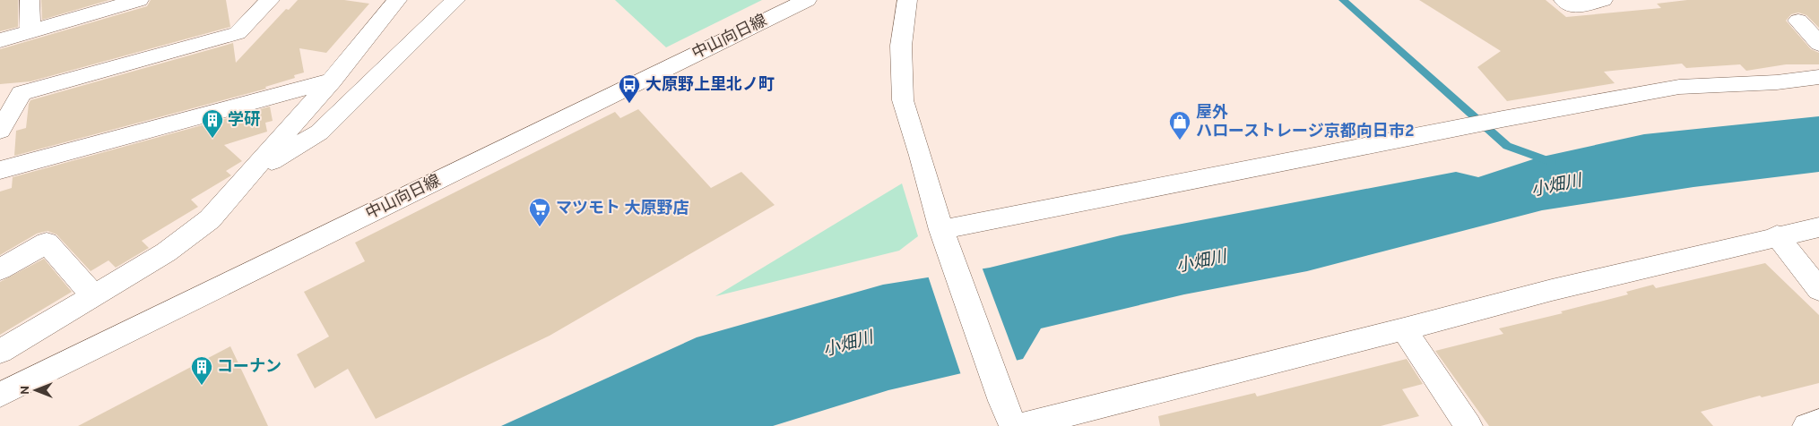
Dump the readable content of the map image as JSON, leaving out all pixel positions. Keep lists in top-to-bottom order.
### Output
{
  "streets": {
    "street": ["中山向日線"]
  },
  "water": ["小畑川"],
  "places": {
    "bus stop": ["大原野上里北ノ町"],
    "building": ["学研", "コーナン"],
    "shop": ["屋外 ハローストレージ京都向日市2"],
    "supermarket": ["マツモト 大原野店"]
  },
  "north": "left"
}
